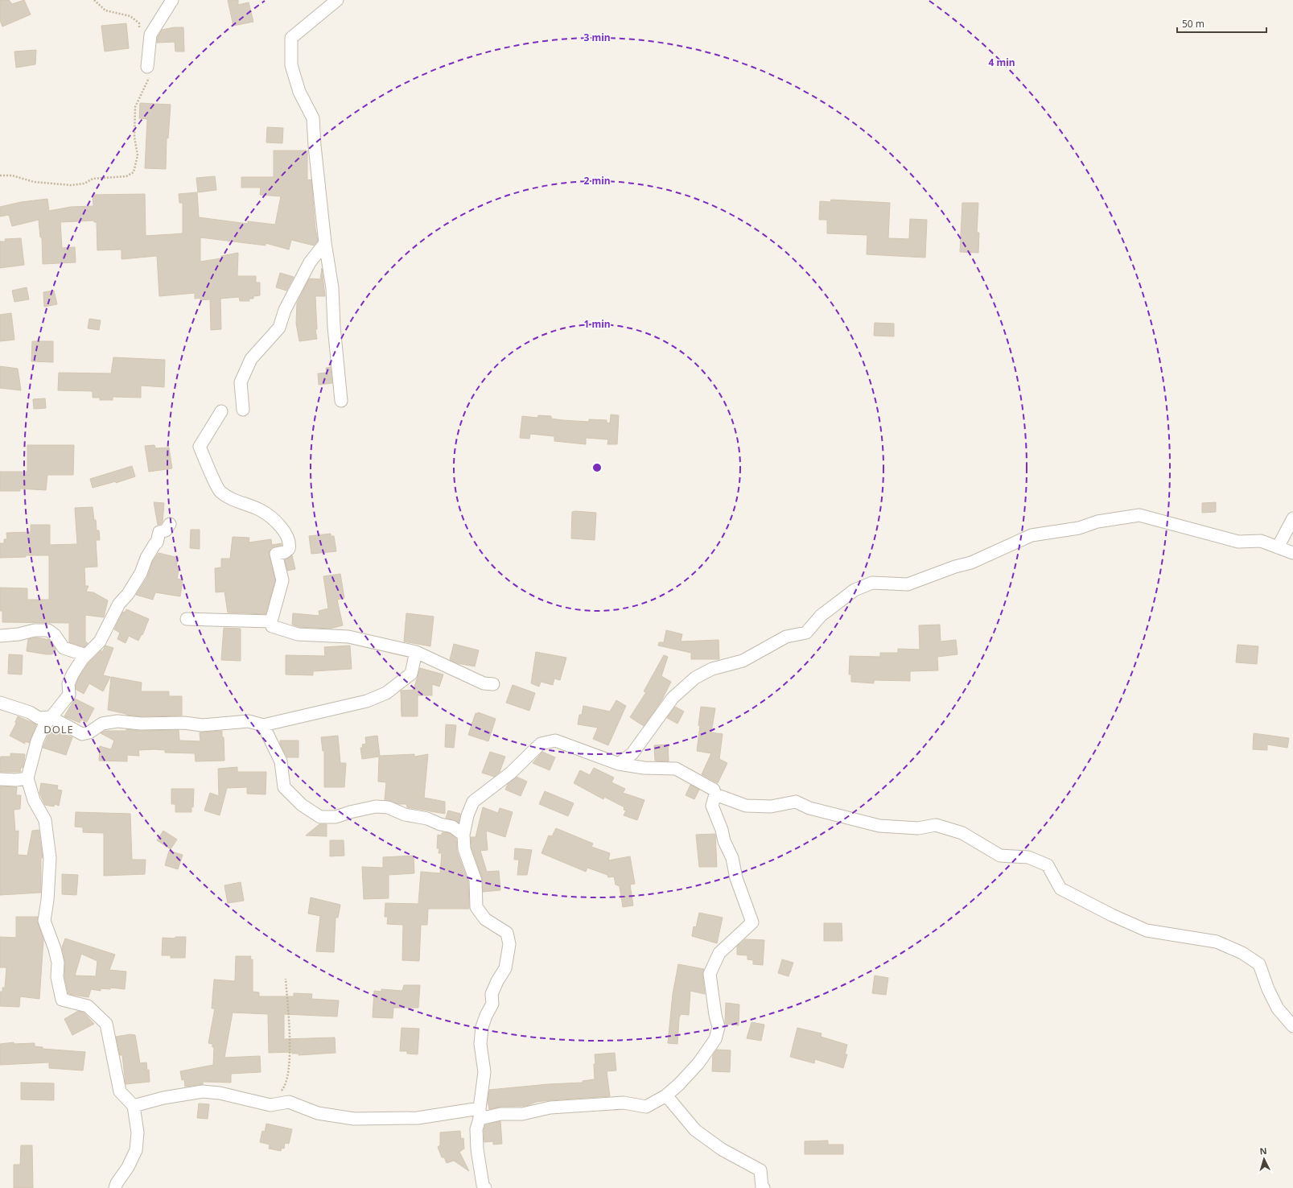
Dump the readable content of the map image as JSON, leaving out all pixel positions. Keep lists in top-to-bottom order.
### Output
{
  "districts": ["DOLE"],
  "scale_bar": "50 m",
  "north": "top",
  "rings": [
    "3 min",
    "4 min",
    "2 min",
    "1 min"
  ]
}
